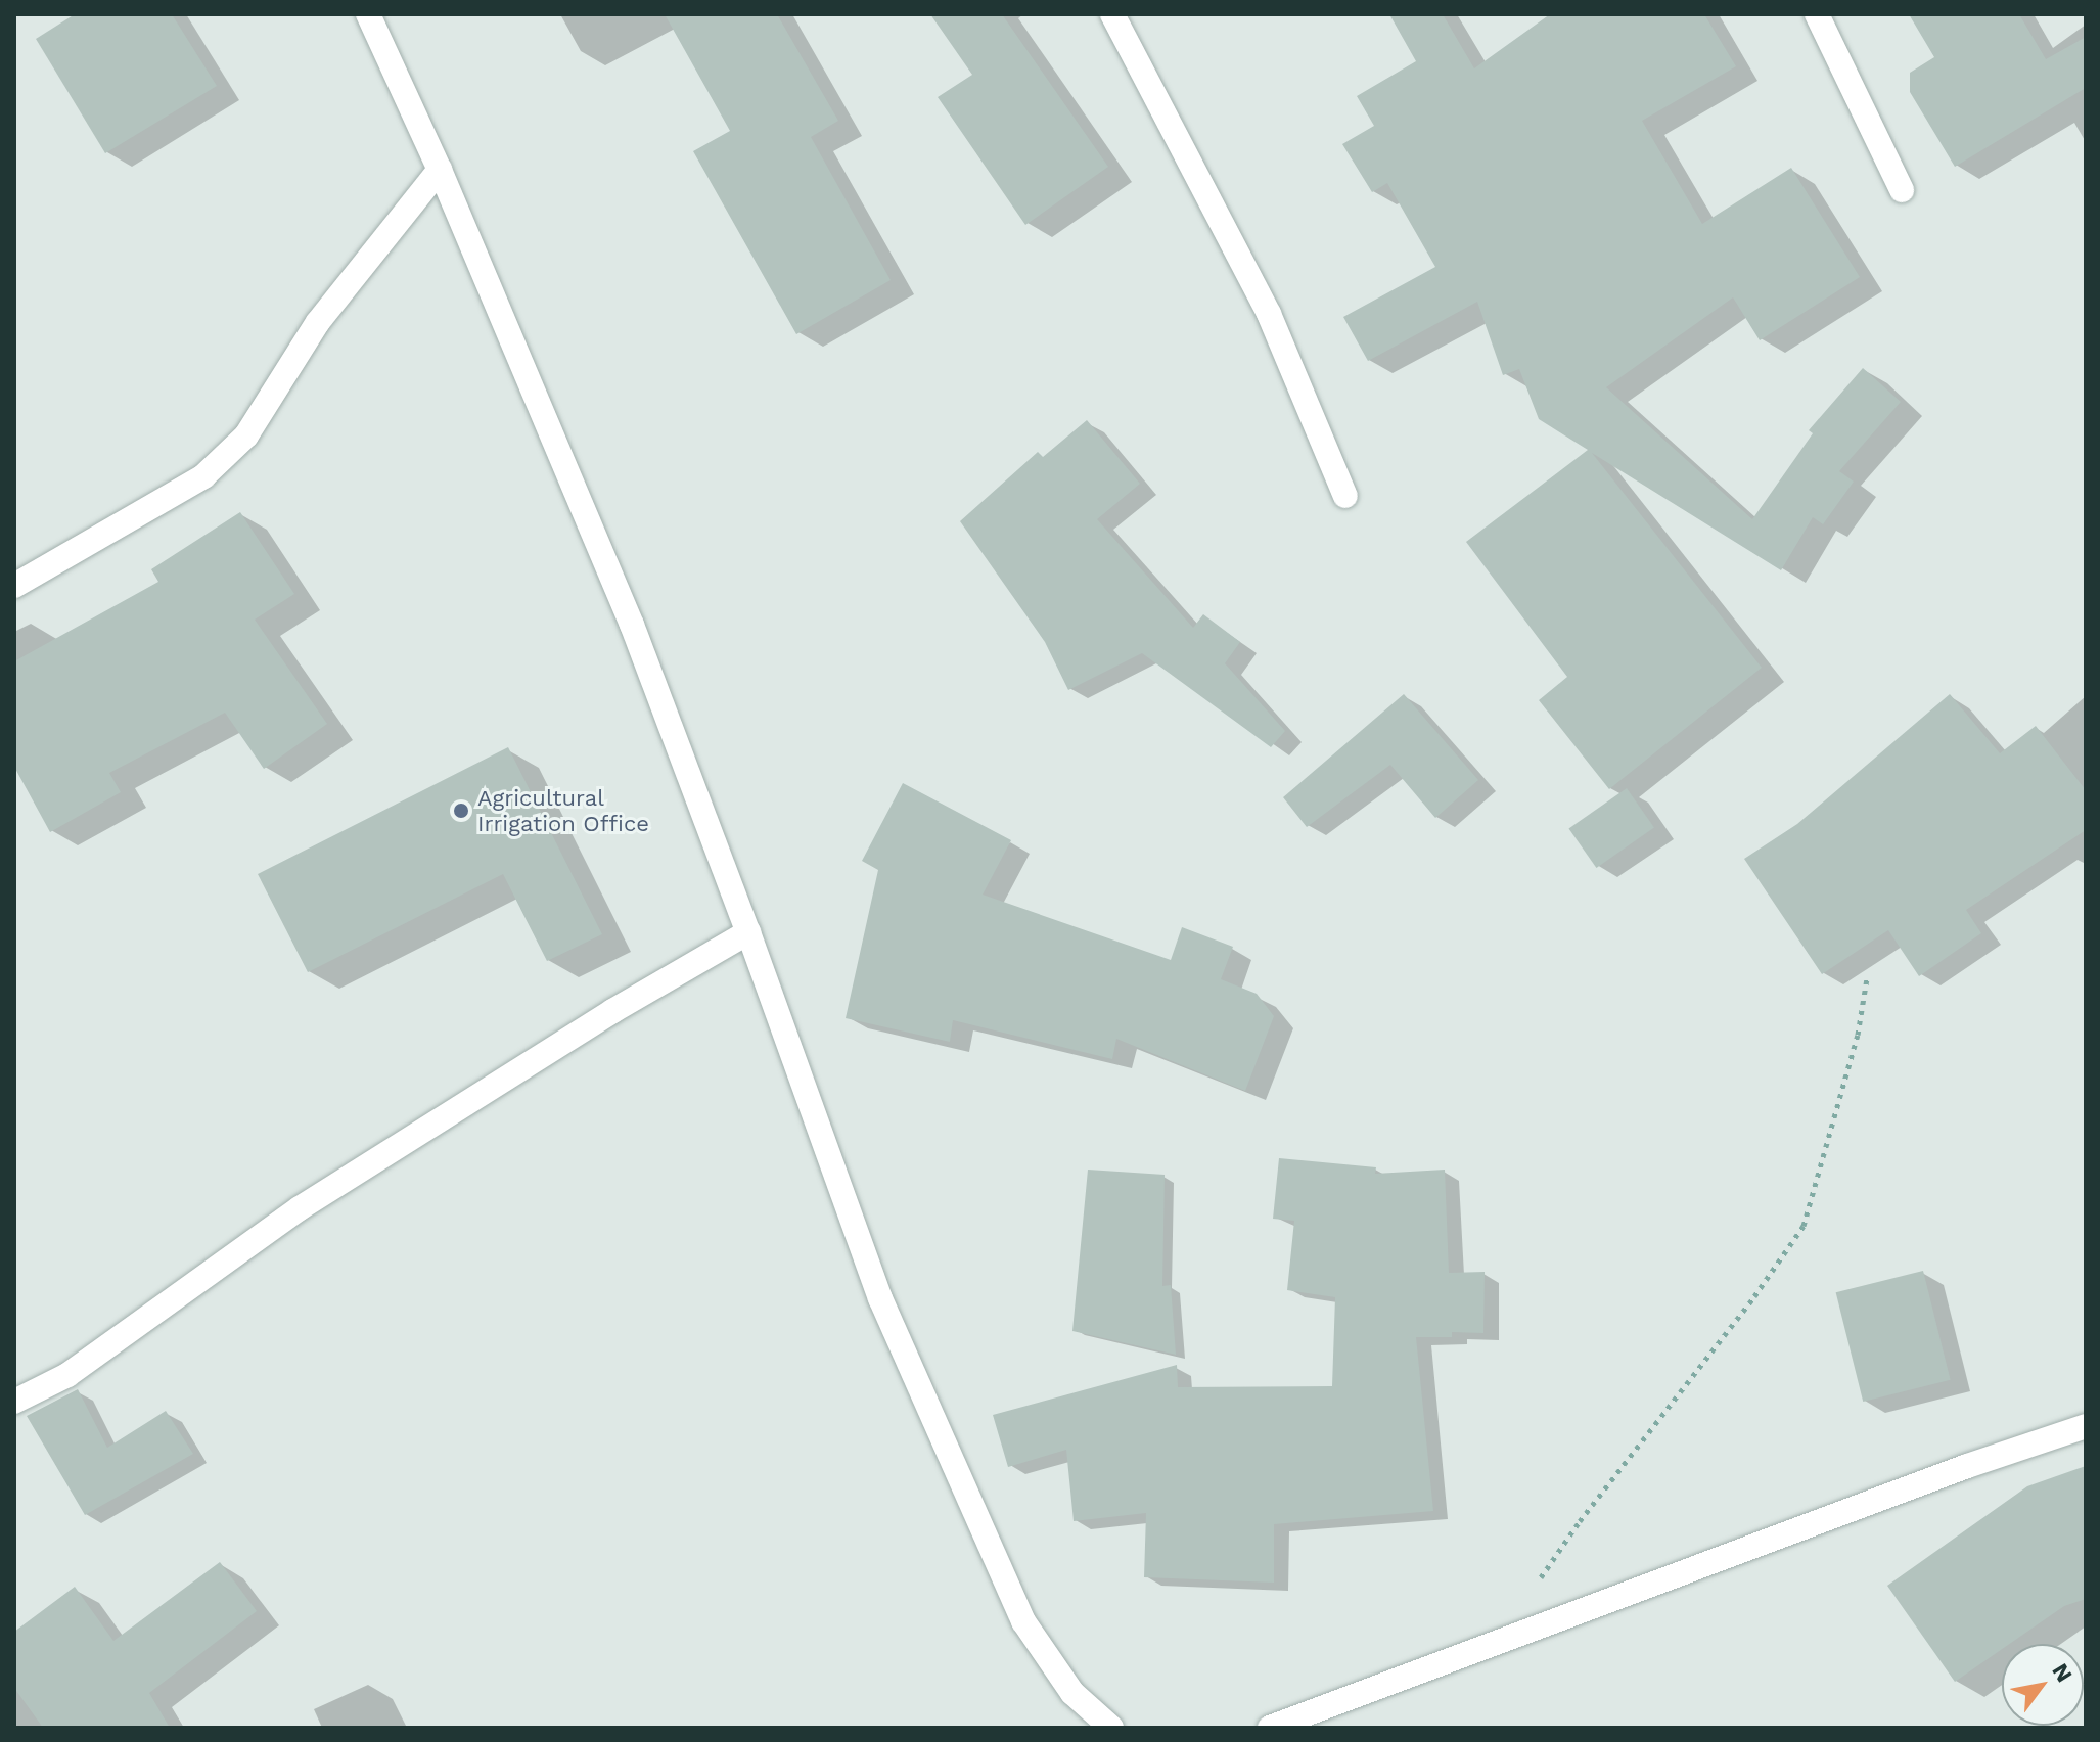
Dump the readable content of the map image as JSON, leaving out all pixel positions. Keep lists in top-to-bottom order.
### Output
{
  "places": ["Agricultural Irrigation Office"],
  "north": "top right"
}
